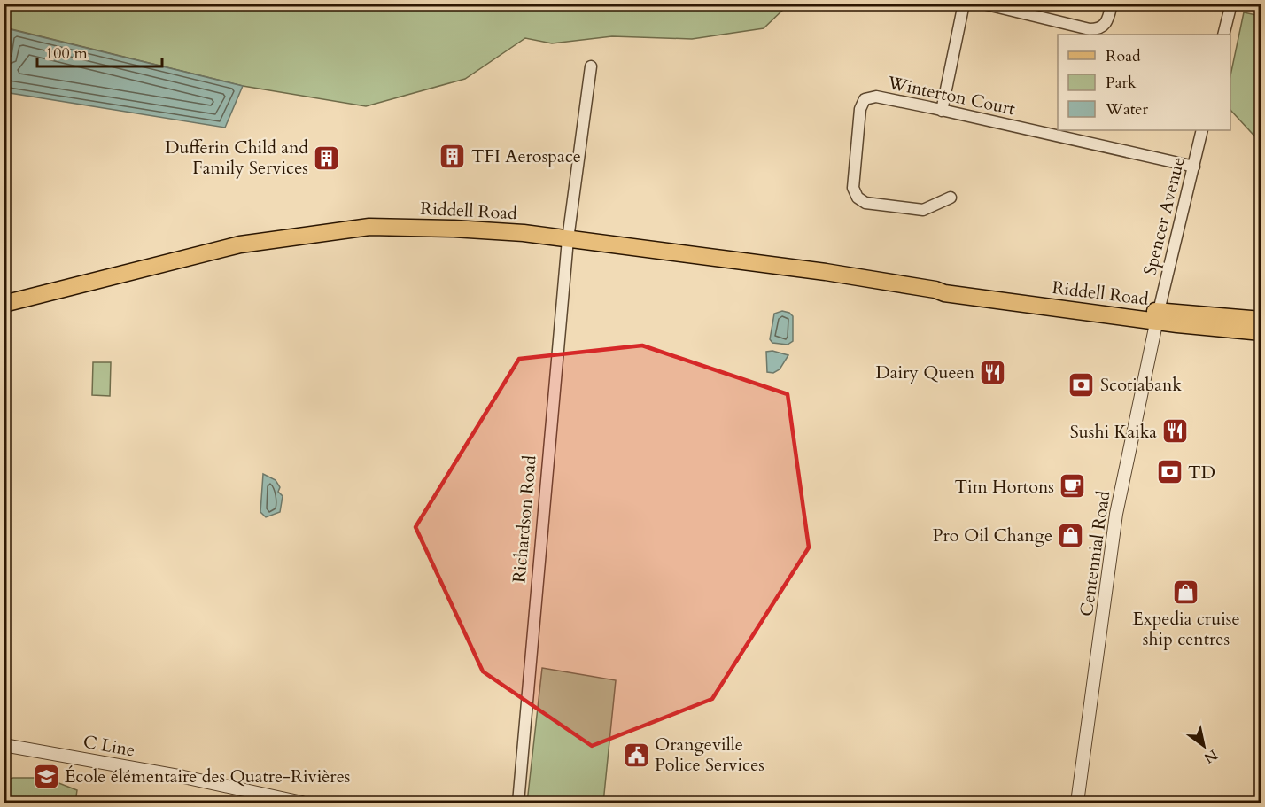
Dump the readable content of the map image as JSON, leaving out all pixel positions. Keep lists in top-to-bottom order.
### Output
{
  "streets": {
    "main road": ["Riddell Road"],
    "street": [
      "Winterton Court",
      "Spencer Avenue",
      "Richardson Road",
      "Centennial Road",
      "C Line"
    ]
  },
  "crossings": [
    ["Winterton Court", "Spencer Avenue"],
    ["Riddell Road", "Spencer Avenue"],
    ["Riddell Road", "Richardson Road"],
    ["Riddell Road", "Centennial Road"],
    ["Spencer Avenue", "Centennial Road"]
  ],
  "places": {
    "building": ["TFI Aerospace", "Dufferin Child and Family Services"],
    "restaurant": ["Dairy Queen", "Sushi Kaika"],
    "bank": ["Scotiabank", "TD"],
    "cafe": ["Tim Hortons"],
    "shop": ["Pro Oil Change", "Expedia cruise ship centres"],
    "public building": ["Orangeville Police Services"],
    "school or university": ["École élémentaire des Quatre-Rivières"]
  },
  "legend": ["Road", "Park", "Water"],
  "scale_bar": "100 m",
  "north": "bottom right"
}
